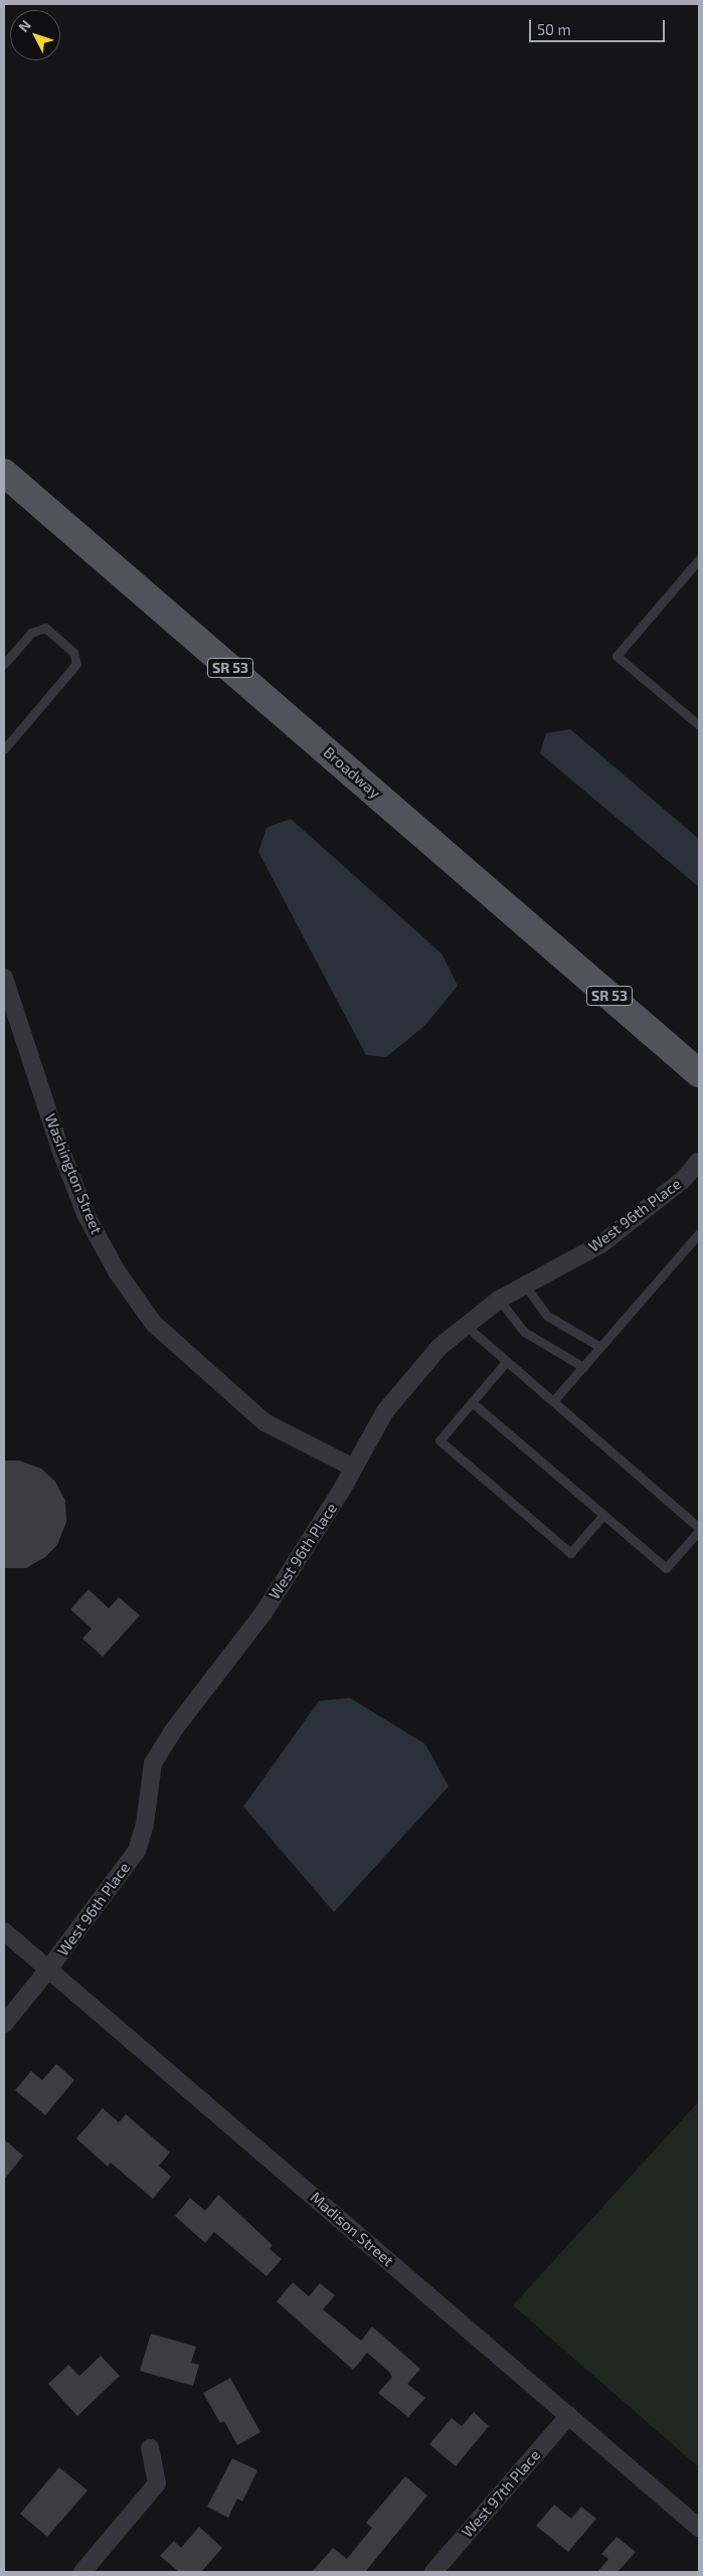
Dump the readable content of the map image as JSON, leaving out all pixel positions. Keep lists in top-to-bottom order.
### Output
{
  "streets": {
    "main road": ["SR 53", "Broadway"],
    "street": [
      "Washington Street",
      "West 96th Place",
      "Madison Street",
      "West 97th Place"
    ]
  },
  "crossings": [
    ["Washington Street", "West 96th Place"],
    ["West 96th Place", "Madison Street"],
    ["Madison Street", "West 97th Place"]
  ],
  "scale_bar": "50 m",
  "north": "top left"
}
